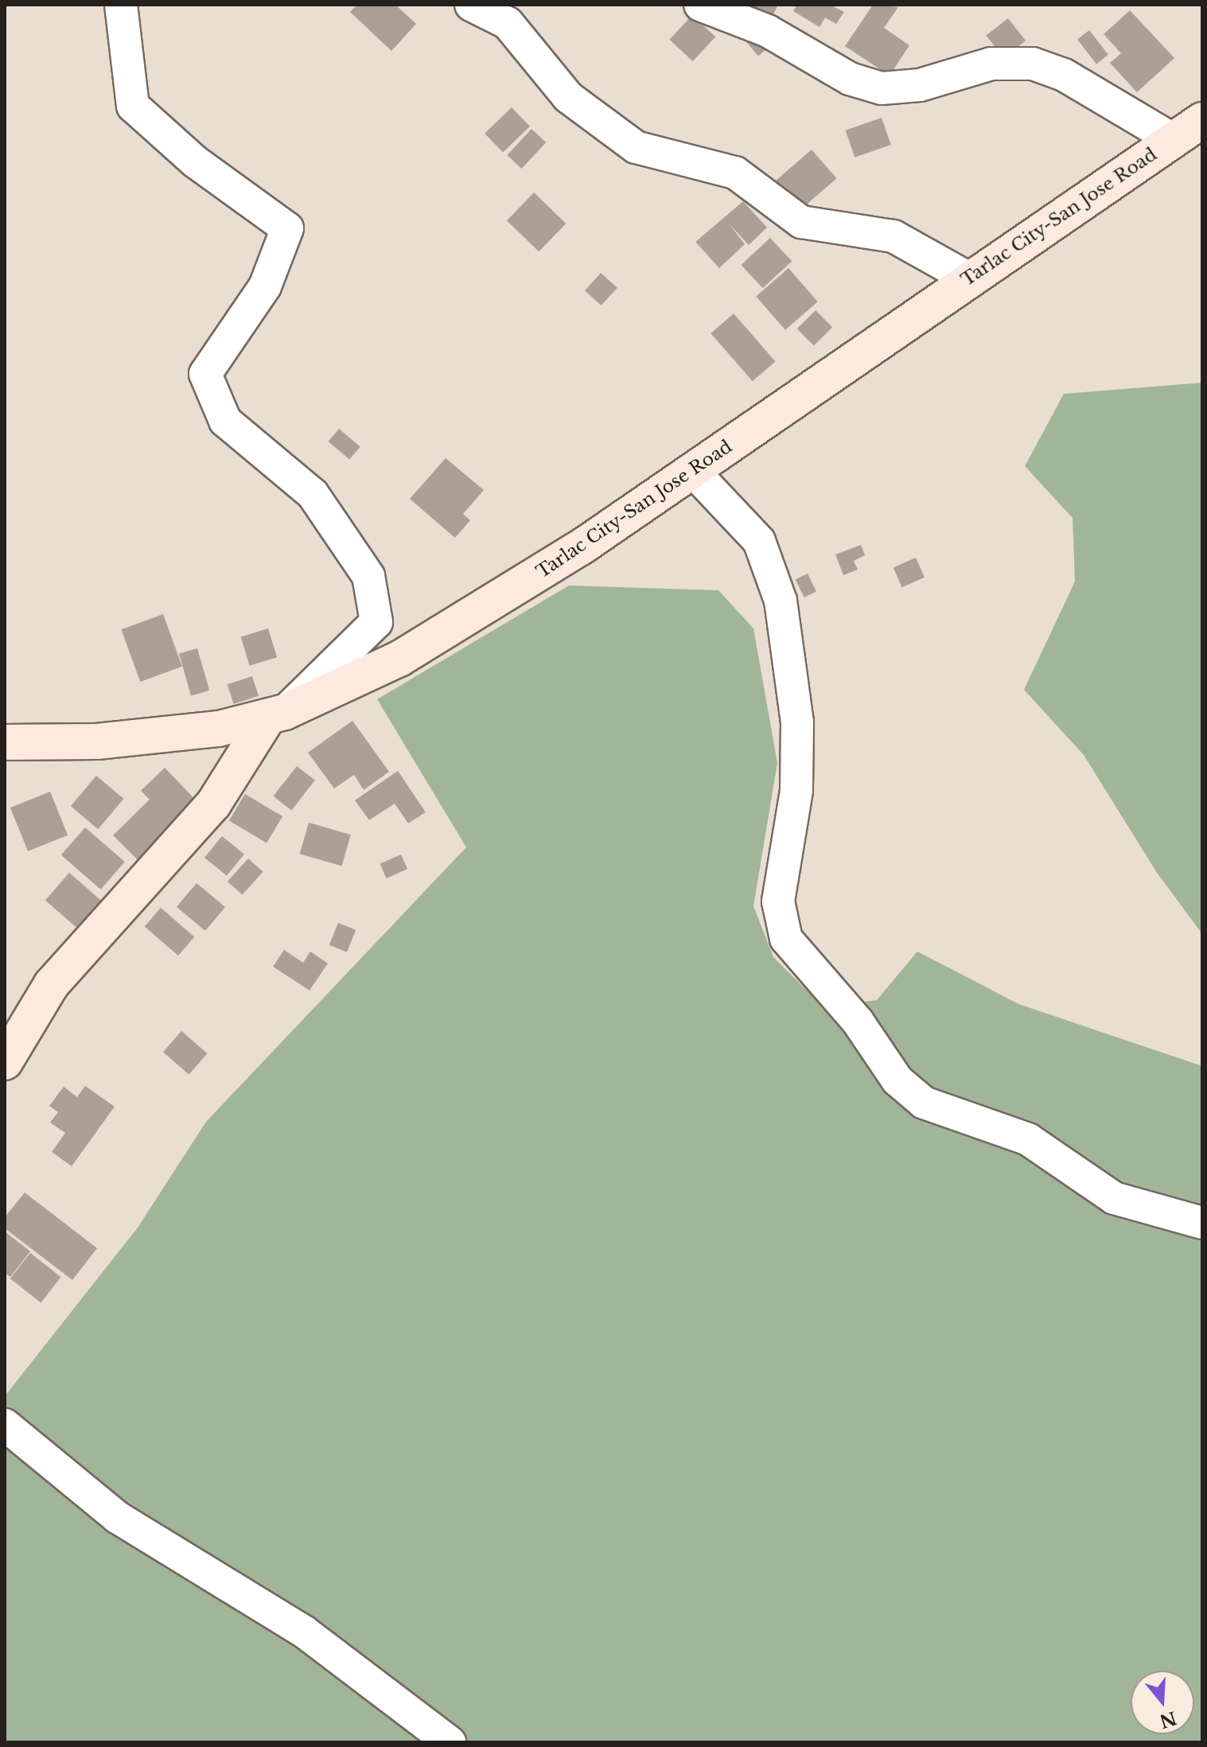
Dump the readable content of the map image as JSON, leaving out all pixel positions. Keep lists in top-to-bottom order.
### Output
{
  "streets": {
    "main road": ["Tarlac City-San Jose Road"]
  },
  "north": "bottom"
}
